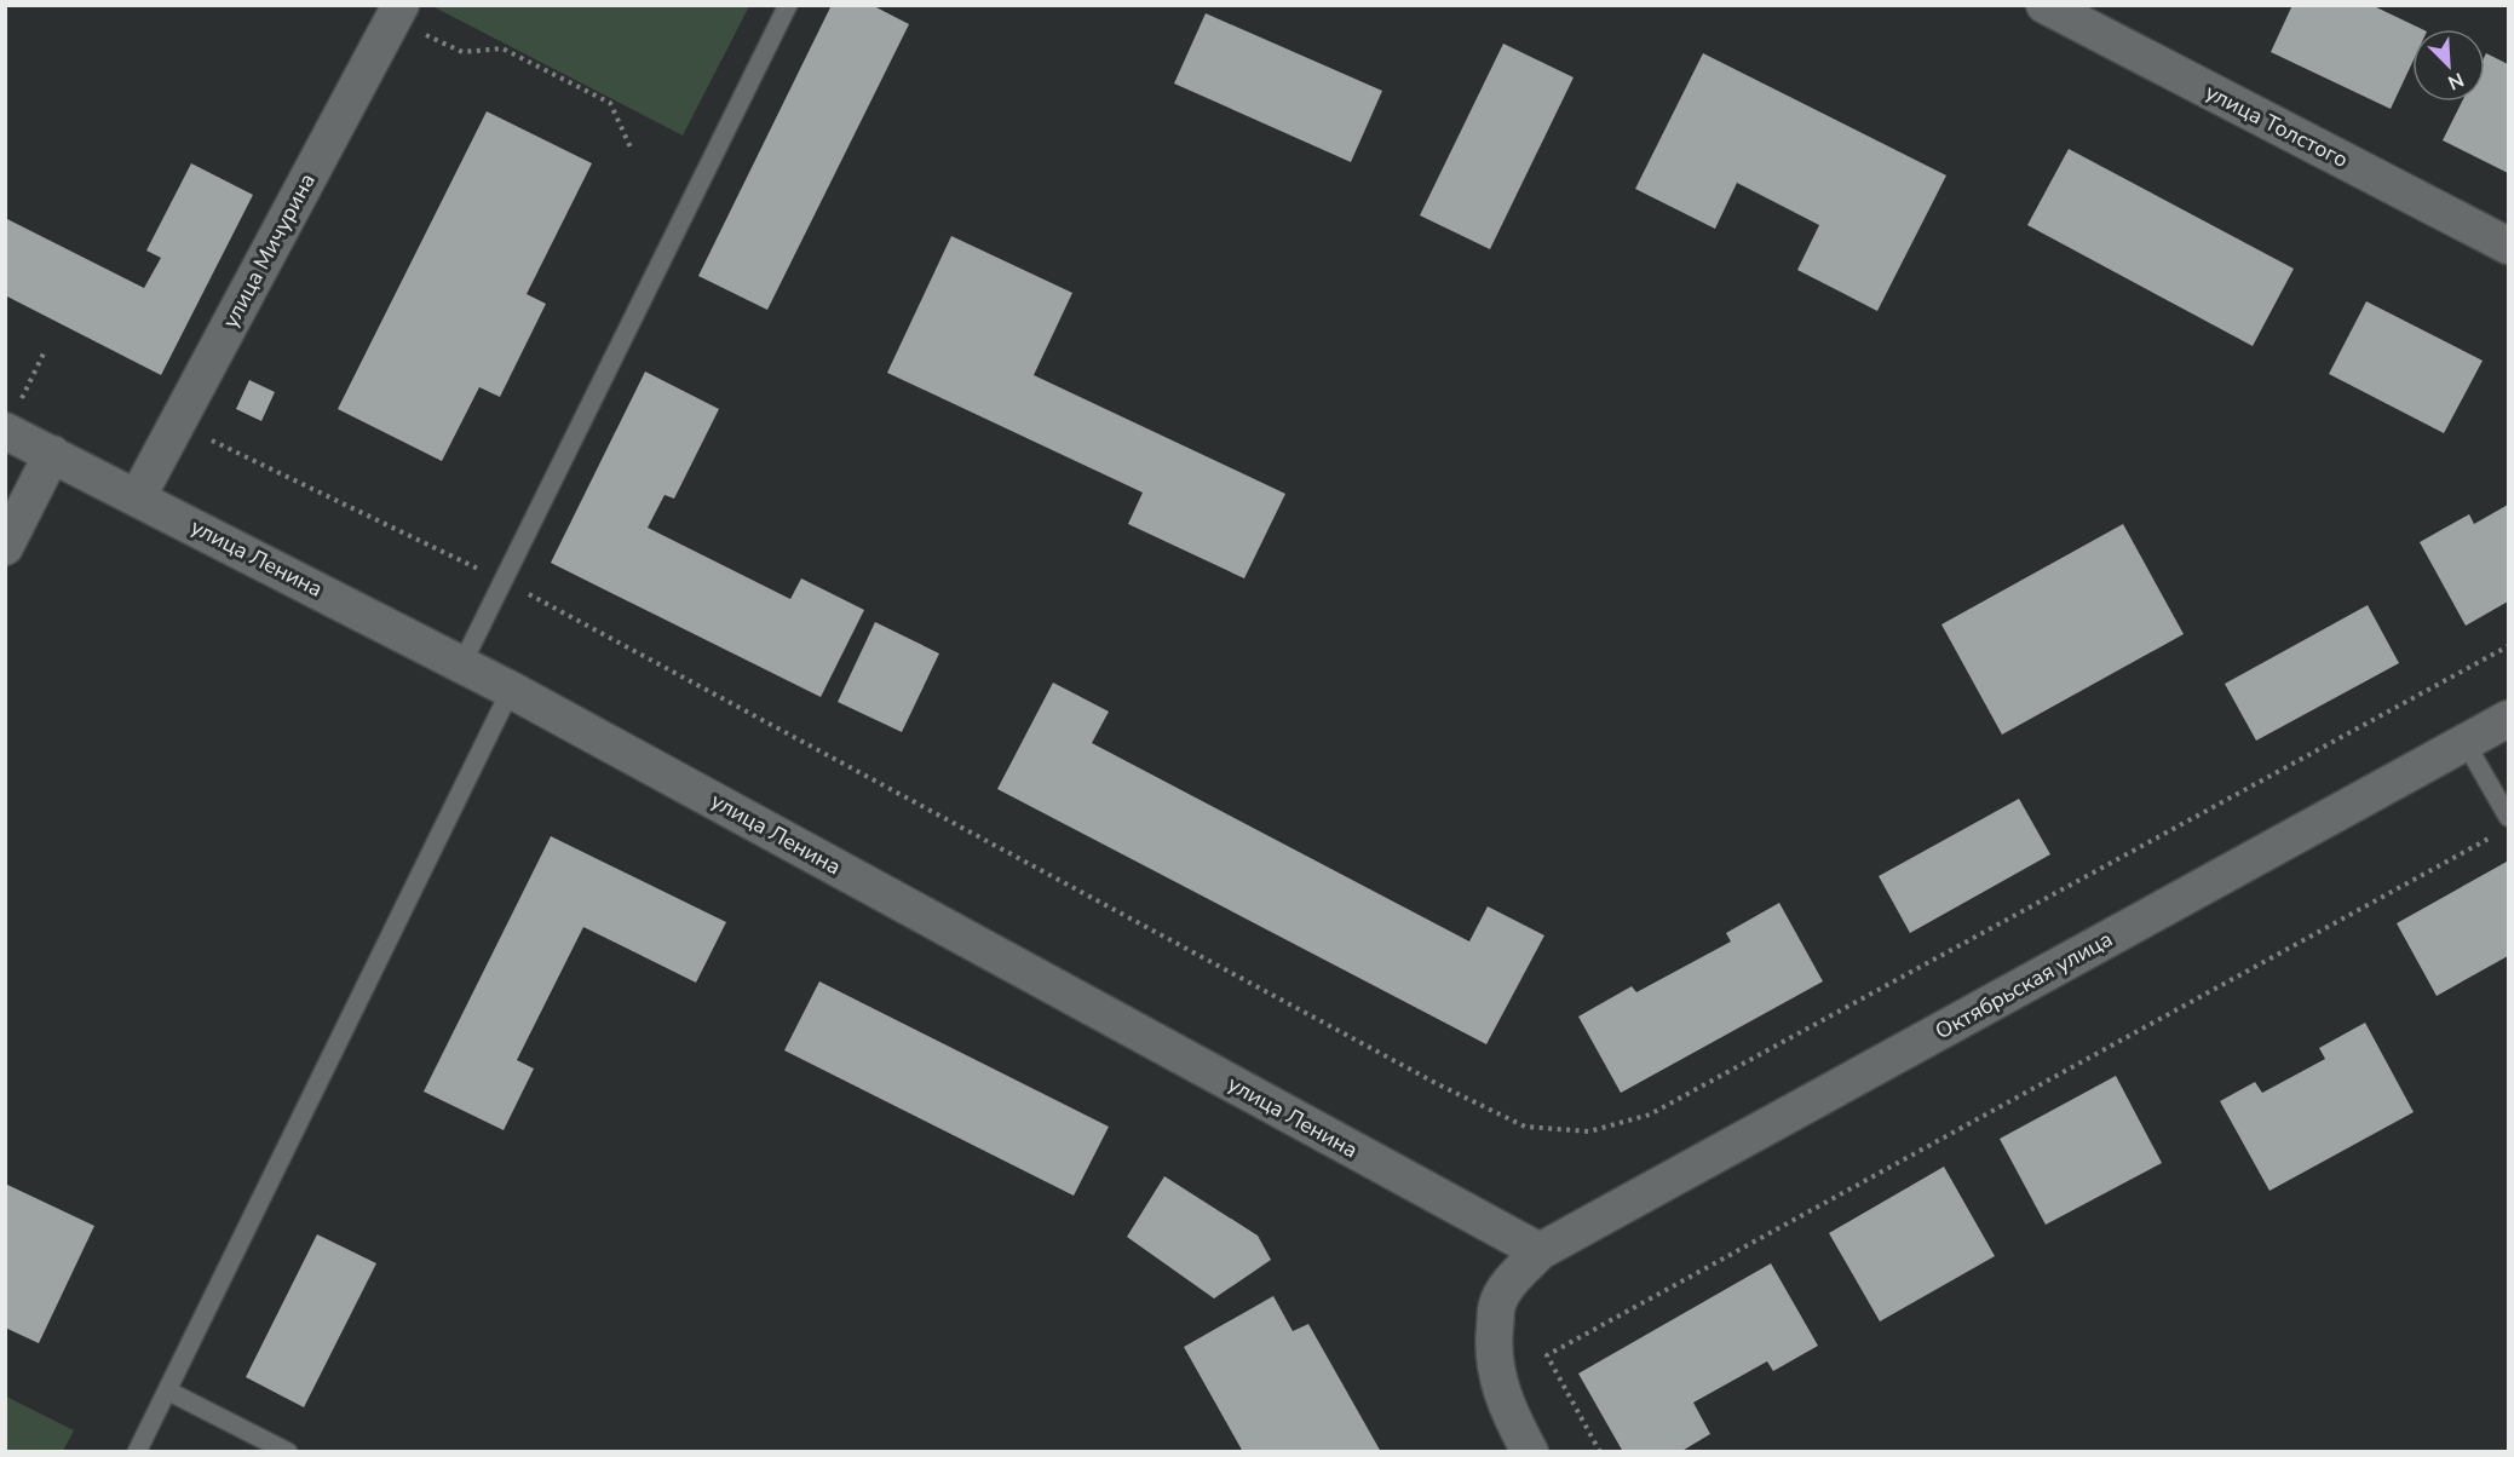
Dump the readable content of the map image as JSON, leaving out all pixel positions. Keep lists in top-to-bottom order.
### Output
{
  "streets": {
    "street": [
      "улица Толстого",
      "улица Мичурина",
      "улица Ленина",
      "Октябрьская улица"
    ]
  },
  "crossings": [
    ["улица Мичурина", "улица Ленина"],
    ["улица Ленина", "Октябрьская улица"]
  ],
  "north": "bottom right"
}
